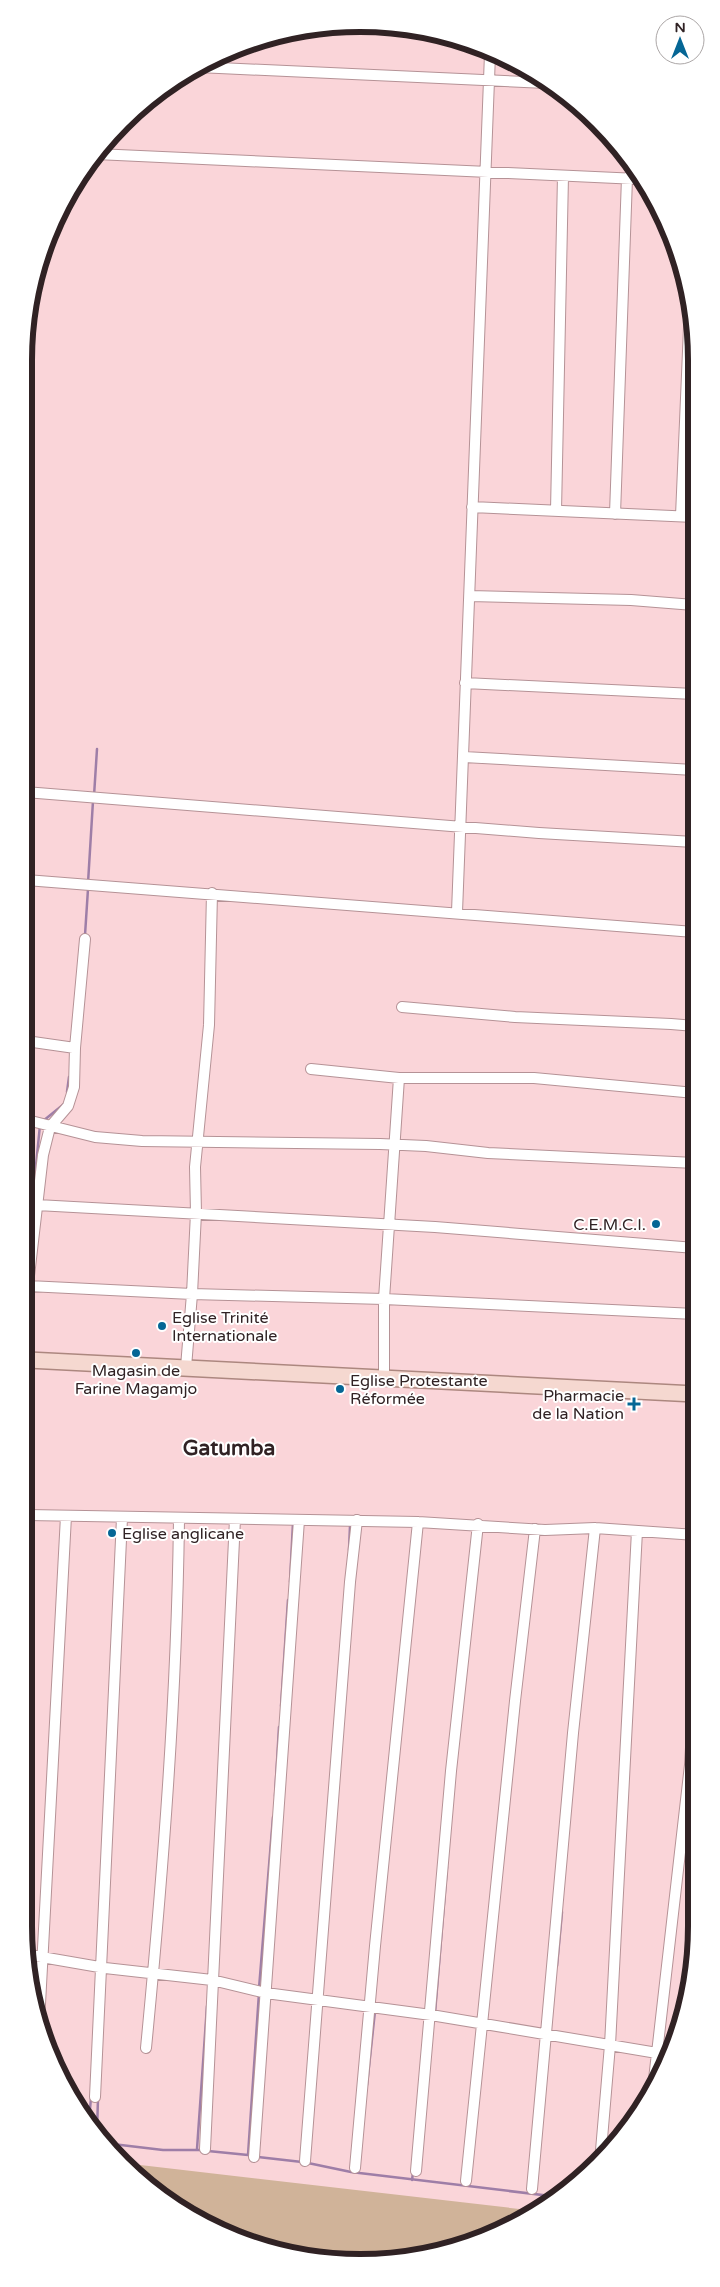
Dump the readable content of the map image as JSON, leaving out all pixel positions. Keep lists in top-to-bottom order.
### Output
{
  "districts": ["Gatumba"],
  "places": {
    "other": [
      "C.E.M.C.I.",
      "Eglise Trinité Internationale",
      "Magasin de Farine Magamjo",
      "Eglise Protestante Réformée",
      "Eglise anglicane"
    ],
    "health": ["Pharmacie de la Nation"]
  },
  "north": "top"
}
